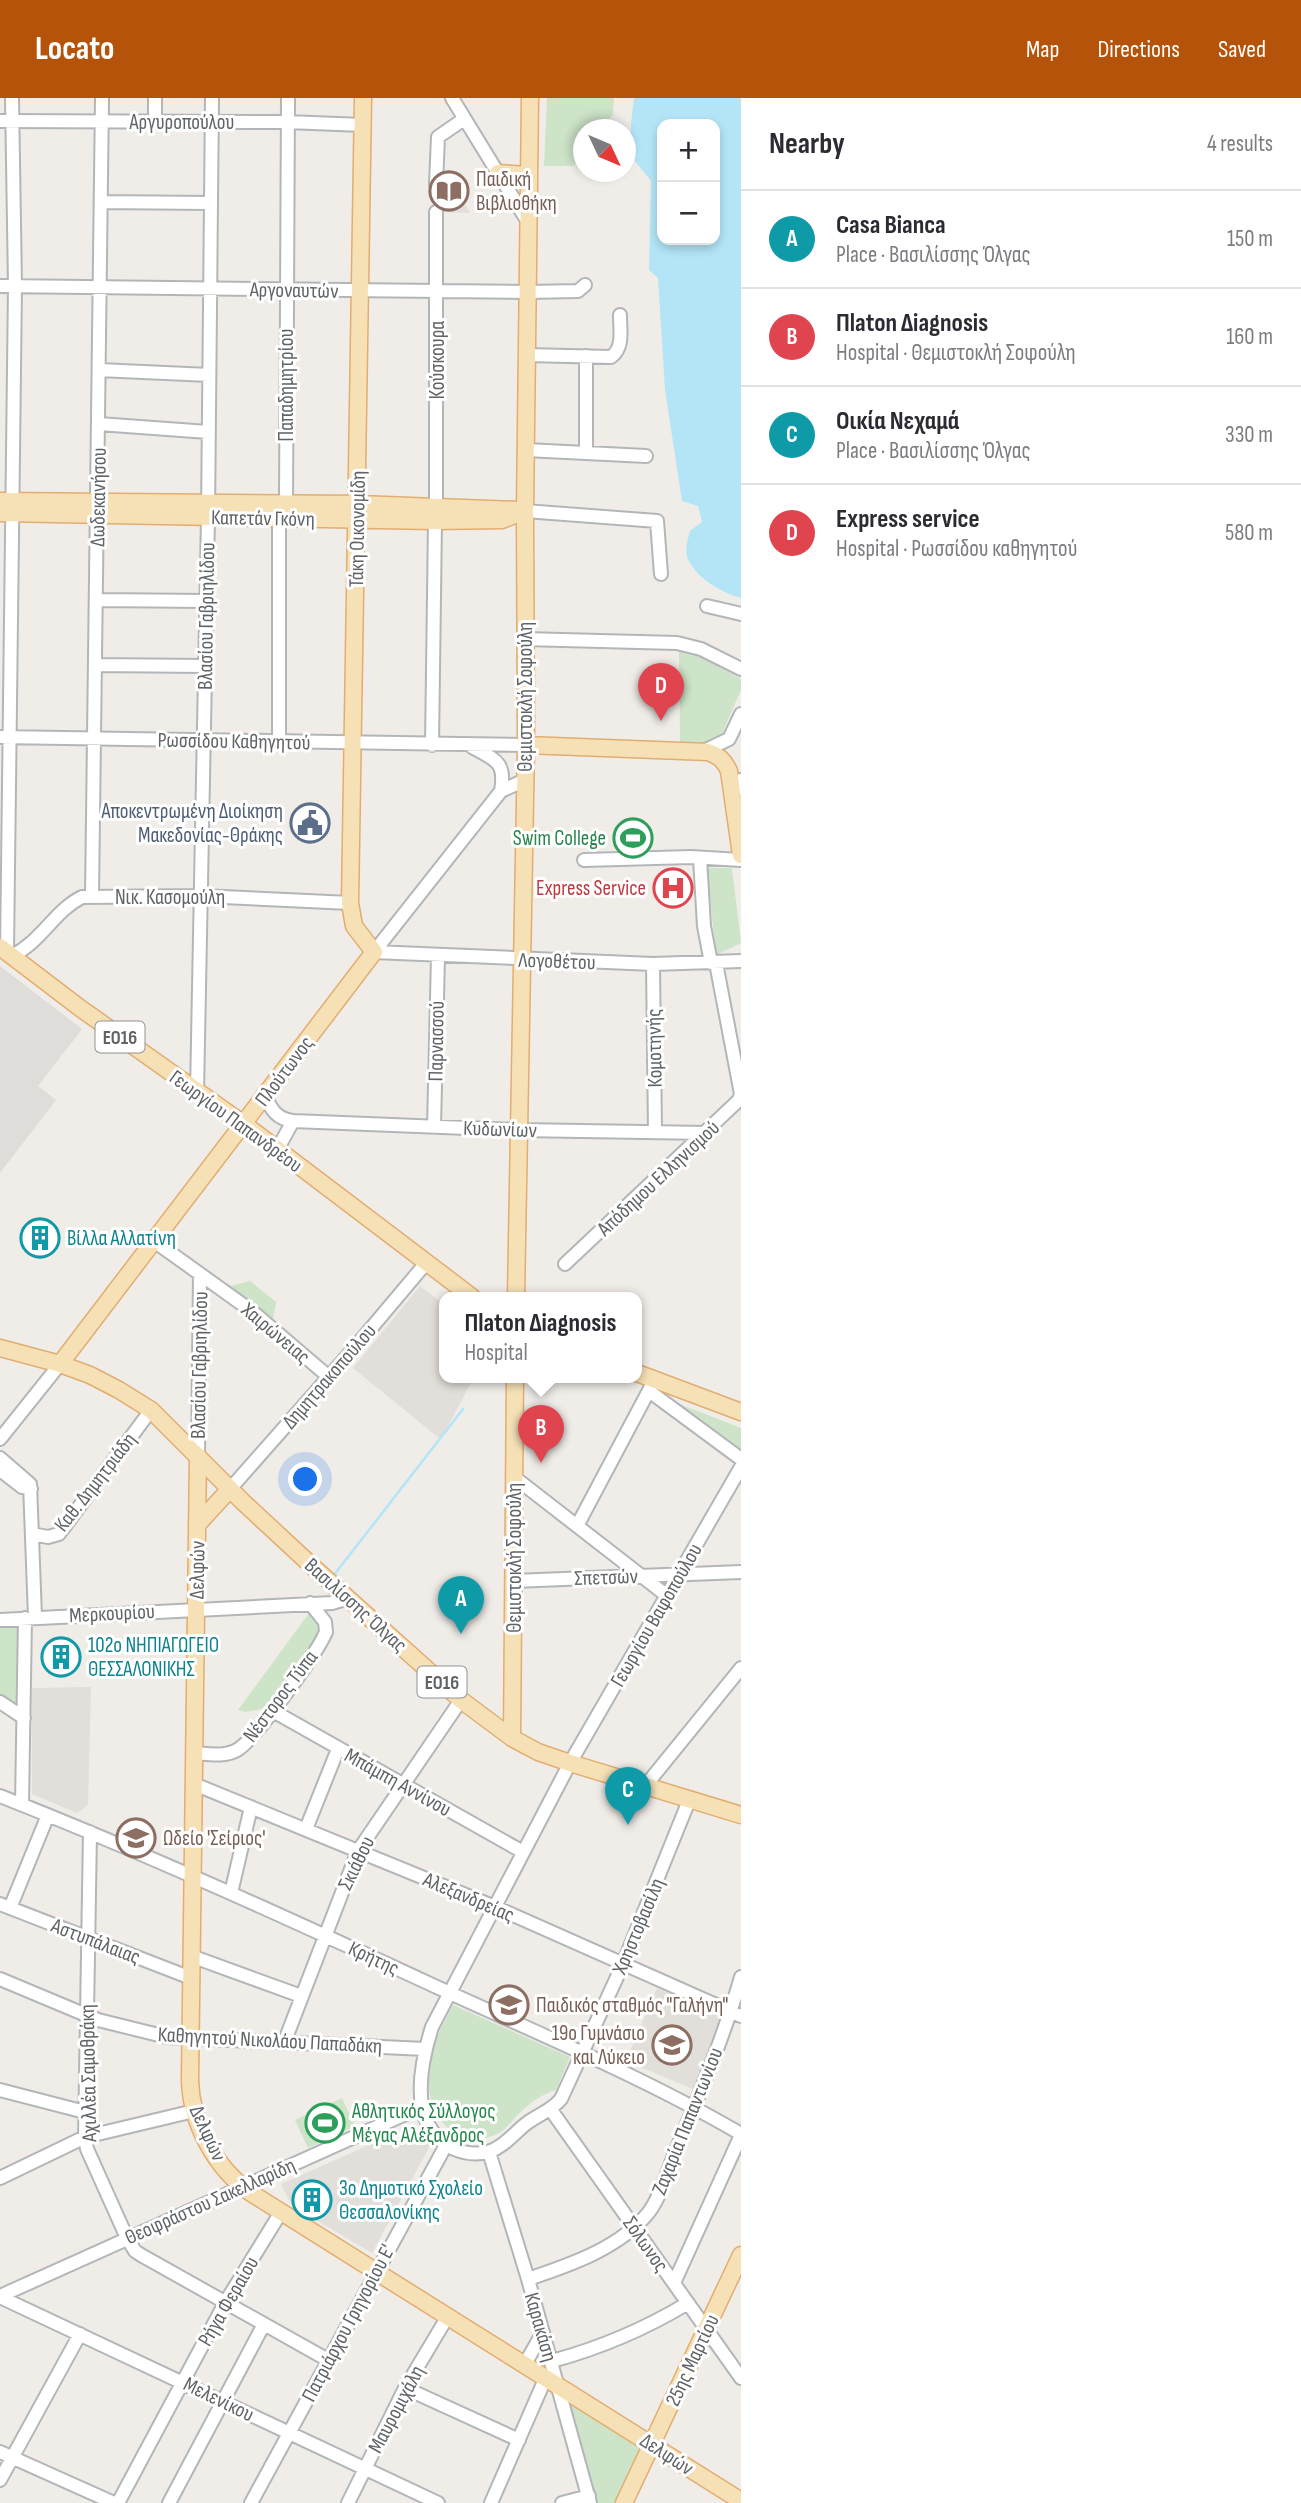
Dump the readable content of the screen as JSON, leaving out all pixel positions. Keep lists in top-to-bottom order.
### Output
{
  "streets": {
    "main road": [
      "Καπετάν Γκόνη",
      "Τάκη Οικονομίδη",
      "Θεμιστοκλή Σοφούλη",
      "ΕΟ16",
      "Πλούτωνος",
      "Γεωργίου Παπανδρέου",
      "Δελφών",
      "Βασιλίσσης Όλγας",
      "25ης Μαρτίου"
    ],
    "street": [
      "Αργυροπούλου",
      "Αργοναυτών",
      "Κούσκουρα",
      "Παπαδημητρίου",
      "Δωδεκανήσου",
      "Βλασίου Γαβριηλίδου",
      "Ρωσσίδου Καθηγητού",
      "Νικ. Κασομούλη",
      "Λογοθέτου",
      "Παρνασσού",
      "Κομοτηνής",
      "Κυδωνίων",
      "Απόδημου Ελληνισμού",
      "Χαιρώνειας",
      "Δημητρακοπούλου",
      "Καθ. Δημητριάδη",
      "Σπετσών",
      "Μερκουρίου",
      "Γεωργίου Βαφοπούλου",
      "Νέστορος Τύπα",
      "Μπάμπη Αννίνου",
      "Σκιάθου",
      "Αλεξανδρείας",
      "Χρηστοβασίλη",
      "Αστυπάλαιας",
      "Κρήτης",
      "Καθηγητού Νικολάου Παπαδάκη",
      "Αχιλλέα Σαμοθράκη",
      "Ζαχαρία Παπαντωνίου",
      "Θεοφράστου Σακελλαρίδη",
      "Σόλωνος",
      "Ρήγα Φεραίου",
      "Πατριάρχου Γρηγορίου Ε'",
      "Καρακάση",
      "Μελενίκου",
      "Μαυρομιχάλη"
    ]
  },
  "crossings": [
    ["Αργυροπούλου", "Παπαδημητρίου"],
    ["Αργυροπούλου", "Δωδεκανήσου"],
    ["Αργυροπούλου", "Τάκη Οικονομίδη"],
    ["Αργυροπούλου", "Βλασίου Γαβριηλίδου"],
    ["Αργοναυτών", "Κούσκουρα"],
    ["Αργοναυτών", "Παπαδημητρίου"],
    ["Αργοναυτών", "Δωδεκανήσου"],
    ["Αργοναυτών", "Τάκη Οικονομίδη"],
    ["Αργοναυτών", "Βλασίου Γαβριηλίδου"],
    ["Αργοναυτών", "Θεμιστοκλή Σοφούλη"],
    ["Κούσκουρα", "Καπετάν Γκόνη"],
    ["Κούσκουρα", "Ρωσσίδου Καθηγητού"],
    ["Παπαδημητρίου", "Καπετάν Γκόνη"],
    ["Παπαδημητρίου", "Ρωσσίδου Καθηγητού"],
    ["Δωδεκανήσου", "Καπετάν Γκόνη"],
    ["Δωδεκανήσου", "Ρωσσίδου Καθηγητού"],
    ["Δωδεκανήσου", "Νικ. Κασομούλη"],
    ["Καπετάν Γκόνη", "Τάκη Οικονομίδη"],
    ["Καπετάν Γκόνη", "Βλασίου Γαβριηλίδου"],
    ["Καπετάν Γκόνη", "Θεμιστοκλή Σοφούλη"],
    ["Τάκη Οικονομίδη", "Ρωσσίδου Καθηγητού"],
    ["Τάκη Οικονομίδη", "Νικ. Κασομούλη"],
    ["Τάκη Οικονομίδη", "Λογοθέτου"],
    ["Τάκη Οικονομίδη", "Πλούτωνος"],
    ["Βλασίου Γαβριηλίδου", "Ρωσσίδου Καθηγητού"],
    ["Βλασίου Γαβριηλίδου", "Νικ. Κασομούλη"],
    ["Βλασίου Γαβριηλίδου", "Γεωργίου Παπανδρέου"],
    ["Βλασίου Γαβριηλίδου", "Χαιρώνειας"],
    ["Βλασίου Γαβριηλίδου", "Δελφών"],
    ["Βλασίου Γαβριηλίδου", "Βασιλίσσης Όλγας"],
    ["Θεμιστοκλή Σοφούλη", "Ρωσσίδου Καθηγητού"],
    ["Θεμιστοκλή Σοφούλη", "Λογοθέτου"],
    ["Θεμιστοκλή Σοφούλη", "Πλούτωνος"],
    ["Θεμιστοκλή Σοφούλη", "Κυδωνίων"],
    ["Θεμιστοκλή Σοφούλη", "Σπετσών"],
    ["Θεμιστοκλή Σοφούλη", "Βασιλίσσης Όλγας"],
    ["Νικ. Κασομούλη", "Γεωργίου Παπανδρέου"],
    ["Λογοθέτου", "Παρνασσού"],
    ["Λογοθέτου", "Κομοτηνής"],
    ["Λογοθέτου", "Πλούτωνος"],
    ["Λογοθέτου", "Απόδημου Ελληνισμού"],
    ["Παρνασσού", "Κυδωνίων"],
    ["Κομοτηνής", "Κυδωνίων"],
    ["Πλούτωνος", "Γεωργίου Παπανδρέου"],
    ["Πλούτωνος", "Χαιρώνειας"],
    ["Πλούτωνος", "Βασιλίσσης Όλγας"],
    ["Γεωργίου Παπανδρέου", "Δημητρακοπούλου"],
    ["Κυδωνίων", "Απόδημου Ελληνισμού"],
    ["Χαιρώνειας", "Δημητρακοπούλου"],
    ["Δημητρακοπούλου", "Δελφών"],
    ["Δημητρακοπούλου", "Βασιλίσσης Όλγας"],
    ["Καθ. Δημητριάδη", "Βασιλίσσης Όλγας"],
    ["Δελφών", "Βασιλίσσης Όλγας"],
    ["Δελφών", "Μερκουρίου"],
    ["Δελφών", "Νέστορος Τύπα"],
    ["Δελφών", "Αλεξανδρείας"],
    ["Δελφών", "Αστυπάλαιας"],
    ["Δελφών", "Κρήτης"],
    ["Δελφών", "Καθηγητού Νικολάου Παπαδάκη"],
    ["Δελφών", "Θεοφράστου Σακελλαρίδη"],
    ["Δελφών", "Ρήγα Φεραίου"],
    ["Δελφών", "Πατριάρχου Γρηγορίου Ε'"],
    ["Δελφών", "Καρακάση"],
    ["Δελφών", "25ης Μαρτίου"],
    ["Δελφών", "Μαυρομιχάλη"],
    ["Σπετσών", "Γεωργίου Βαφοπούλου"],
    ["Βασιλίσσης Όλγας", "Μερκουρίου"],
    ["Βασιλίσσης Όλγας", "Γεωργίου Βαφοπούλου"],
    ["Βασιλίσσης Όλγας", "Σκιάθου"],
    ["Βασιλίσσης Όλγας", "Χρηστοβασίλη"],
    ["Μερκουρίου", "Νέστορος Τύπα"],
    ["Γεωργίου Βαφοπούλου", "Μπάμπη Αννίνου"],
    ["Γεωργίου Βαφοπούλου", "Αλεξανδρείας"],
    ["Γεωργίου Βαφοπούλου", "Κρήτης"],
    ["Γεωργίου Βαφοπούλου", "Καθηγητού Νικολάου Παπαδάκη"],
    ["Γεωργίου Βαφοπούλου", "Θεοφράστου Σακελλαρίδη"],
    ["Νέστορος Τύπα", "Μπάμπη Αννίνου"],
    ["Μπάμπη Αννίνου", "Σκιάθου"],
    ["Σκιάθου", "Αλεξανδρείας"],
    ["Σκιάθου", "Κρήτης"],
    ["Σκιάθου", "Καθηγητού Νικολάου Παπαδάκη"],
    ["Αλεξανδρείας", "Χρηστοβασίλη"],
    ["Αλεξανδρείας", "Ζαχαρία Παπαντωνίου"],
    ["Χρηστοβασίλη", "Κρήτης"],
    ["Χρηστοβασίλη", "Σόλωνος"],
    ["Αστυπάλαιας", "Αχιλλέα Σαμοθράκη"],
    ["Κρήτης", "Αχιλλέα Σαμοθράκη"],
    ["Κρήτης", "Ζαχαρία Παπαντωνίου"],
    ["Καθηγητού Νικολάου Παπαδάκη", "Αχιλλέα Σαμοθράκη"],
    ["Αχιλλέα Σαμοθράκη", "Θεοφράστου Σακελλαρίδη"],
    ["Αχιλλέα Σαμοθράκη", "Ρήγα Φεραίου"],
    ["Αχιλλέα Σαμοθράκη", "Πατριάρχου Γρηγορίου Ε'"],
    ["Ζαχαρία Παπαντωνίου", "Σόλωνος"],
    ["Ζαχαρία Παπαντωνίου", "Καρακάση"],
    ["Θεοφράστου Σακελλαρίδη", "Μελενίκου"],
    ["Σόλωνος", "25ης Μαρτίου"],
    ["Ρήγα Φεραίου", "Μελενίκου"],
    ["Πατριάρχου Γρηγορίου Ε'", "Μελενίκου"],
    ["Μελενίκου", "Μαυρομιχάλη"]
  ],
  "places": {
    "library": ["Παιδική Βιβλιοθήκη"],
    "public building": ["Αποκεντρωμένη Διοίκηση Μακεδονίας-Θράκης"],
    "sports": ["Swim College", "Αθλητικός Σύλλογος Μέγας Αλέξανδρος"],
    "hospital": ["Express Service"],
    "building": ["Βίλλα Αλλατίνη", "102ο ΝΗΠΙΑΓΩΓΕΙΟ ΘΕΣΣΑΛΟΝΙΚΗΣ", "3ο Δημοτικό Σχολείο Θεσσαλονίκης"],
    "school or university": ["Ωδείο 'Σείριος'", "Παιδικός σταθμός \"Γαλήνη\"", "19ο Γυμνάσιο και Λύκειο"]
  },
  "north": "bottom right",
  "page": {
    "header": "Locato",
    "nav": ["Map", "Directions", "Saved"],
    "heading": ["Nearby", "4 results"],
    "map_buttons": ["+", "−"],
    "list": [
      {
        "mark": "A",
        "name": "Casa Bianca",
        "note": "Place · Βασιλίσσης Όλγας",
        "value": "150 m"
      },
      {
        "mark": "B",
        "name": "Πlaton Δiagnosis",
        "note": "Hospital · Θεμιστοκλή Σοφούλη",
        "value": "160 m"
      },
      {
        "mark": "C",
        "name": "Οικία Νεχαμά",
        "note": "Place · Βασιλίσσης Όλγας",
        "value": "330 m"
      },
      {
        "mark": "D",
        "name": "Express service",
        "note": "Hospital · Ρωσσίδου καθηγητού",
        "value": "580 m"
      }
    ],
    "pins": [
      "D",
      "B",
      "A",
      "C"
    ],
    "popup": ["Πlaton Δiagnosis", "Hospital"]
  }
}
